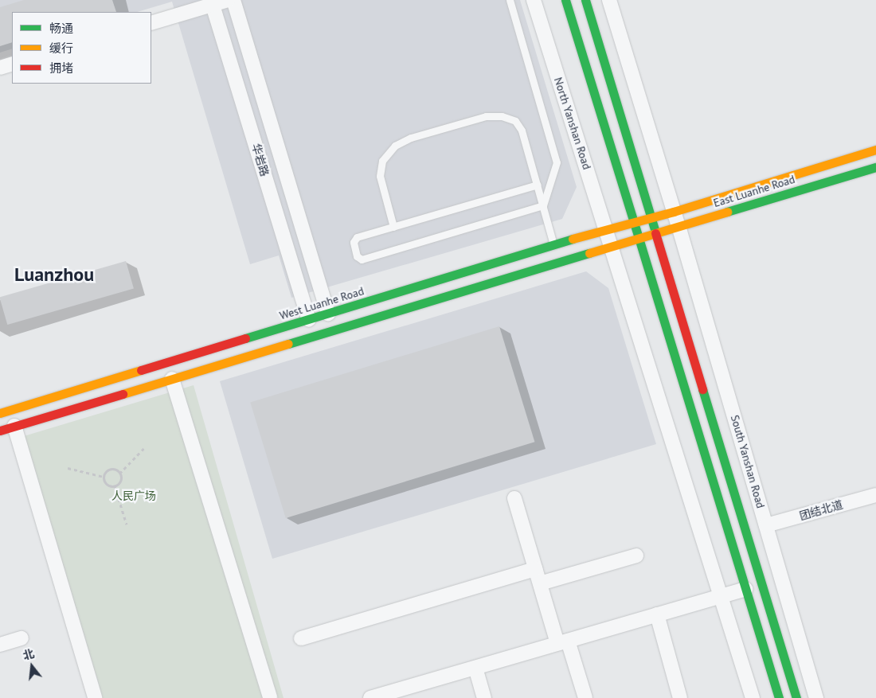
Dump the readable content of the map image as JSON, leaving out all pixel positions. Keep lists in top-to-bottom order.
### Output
{
  "streets": {
    "main road": ["East Luanhe Road", "West Luanhe Road", "South Yanshan Road"],
    "street": ["North Yanshan Road", "华岩路", "团结北道"]
  },
  "crossings": [
    ["North Yanshan Road", "West Luanhe Road"],
    ["华岩路", "West Luanhe Road"],
    ["East Luanhe Road", "West Luanhe Road"],
    ["East Luanhe Road", "South Yanshan Road"],
    ["South Yanshan Road", "团结北道"]
  ],
  "districts": ["Luanzhou"],
  "parks": ["人民广场"],
  "legend": ["畅通", "缓行", "拥堵"],
  "north": "top"
}
